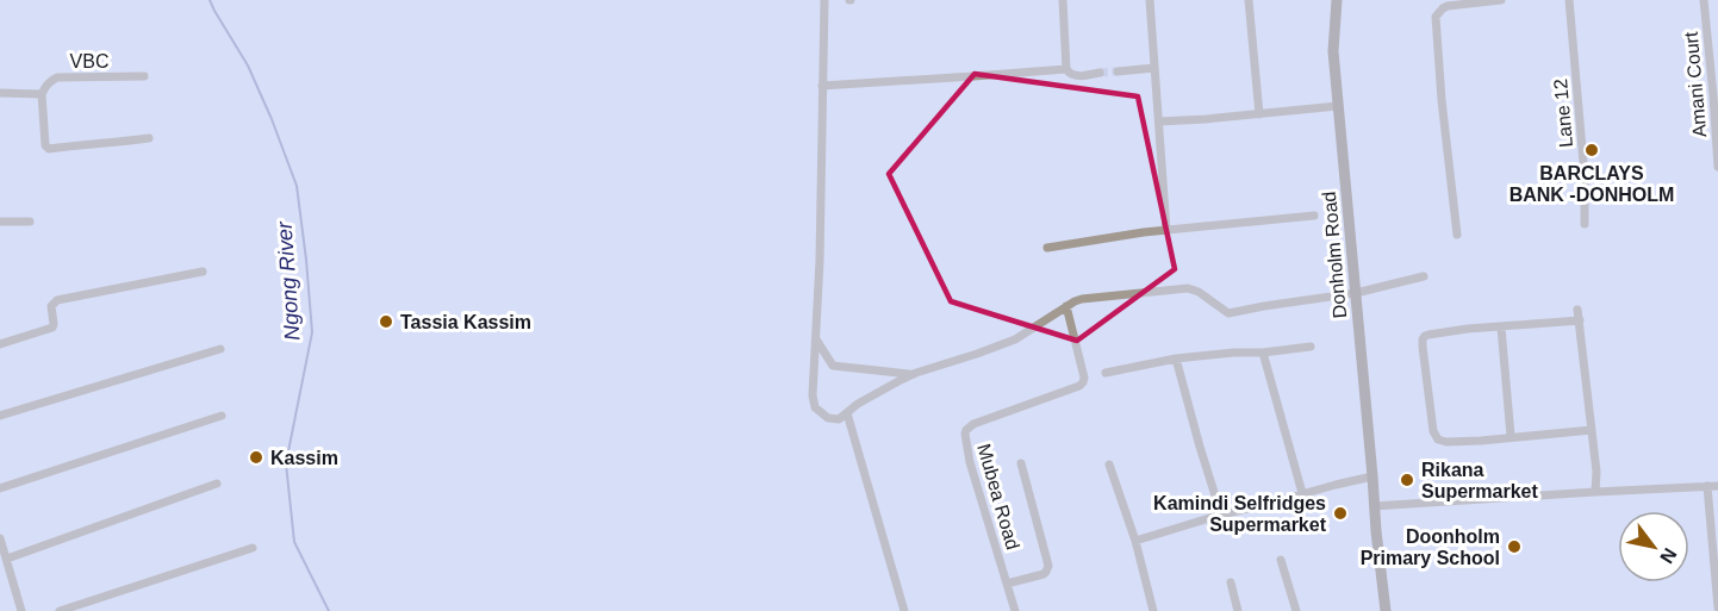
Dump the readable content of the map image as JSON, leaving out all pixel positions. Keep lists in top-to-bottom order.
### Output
{
  "streets": {
    "main road": ["Donholm Road"],
    "street": [
      "VBC",
      "Amani Court",
      "Lane 12",
      "Mubea Road"
    ]
  },
  "water": ["Ngong River"],
  "places": [
    "BARCLAYS BANK -DONHOLM",
    "Tassia Kassim",
    "Kassim",
    "Rikana Supermarket",
    "Kamindi Selfridges Supermarket",
    "Doonholm Primary School"
  ],
  "north": "bottom right"
}
